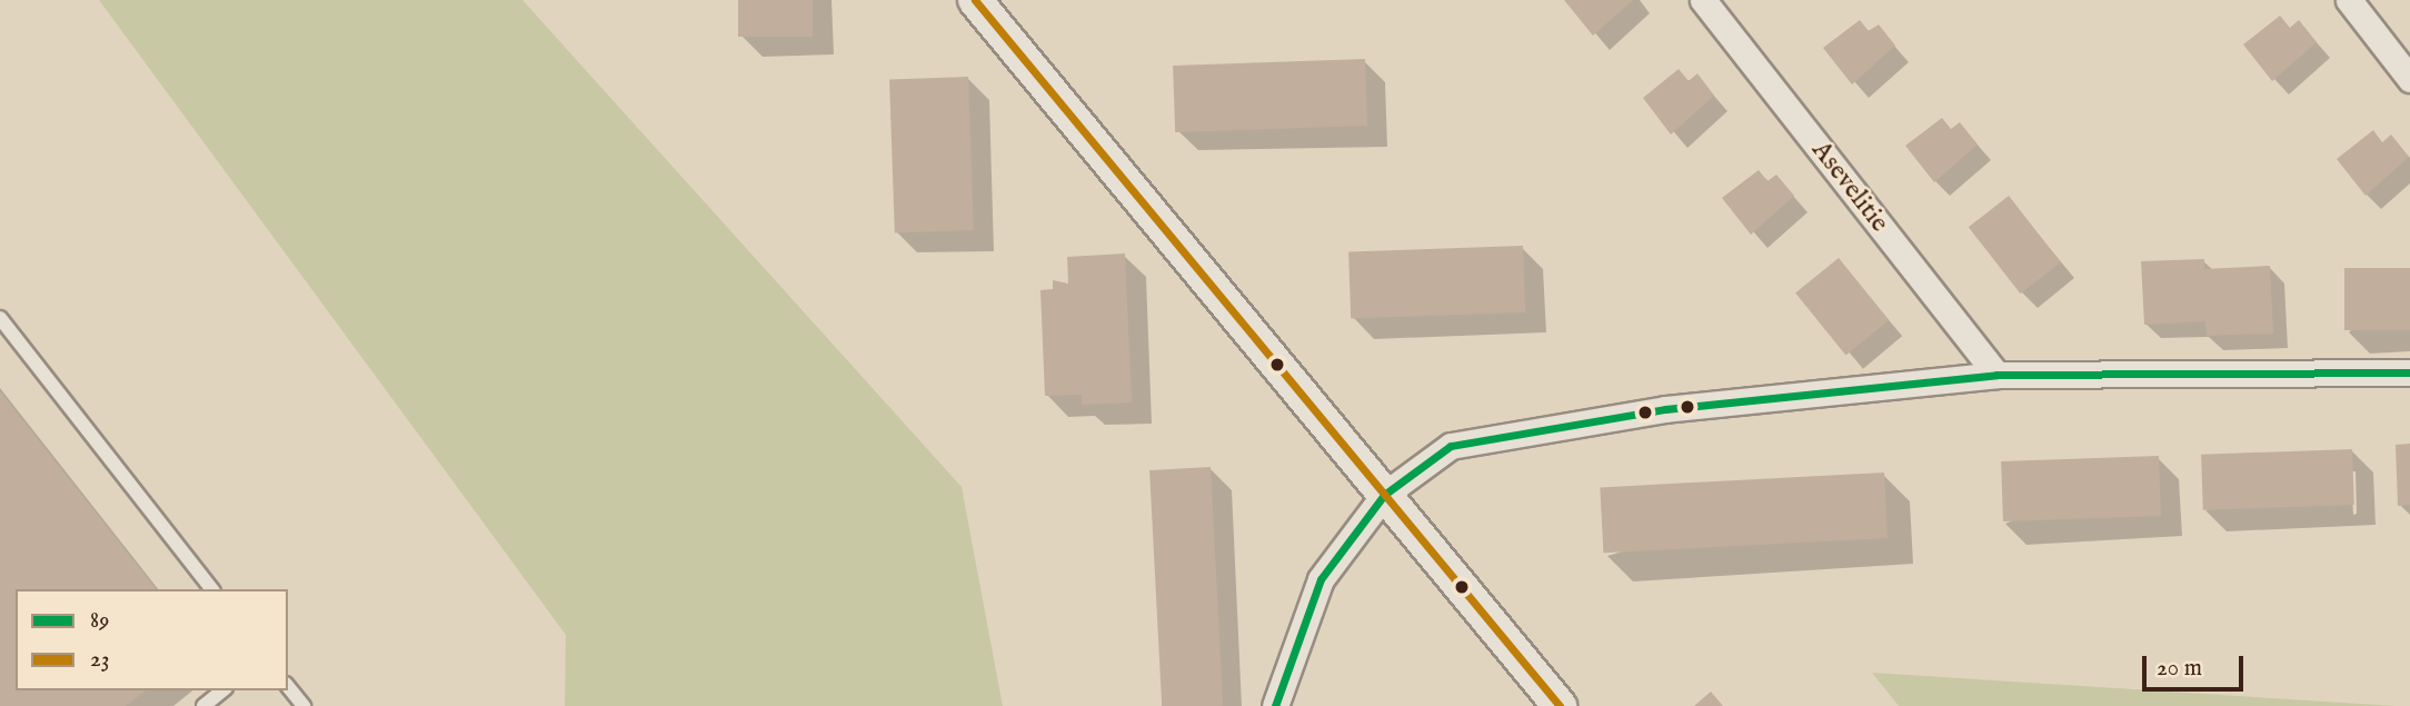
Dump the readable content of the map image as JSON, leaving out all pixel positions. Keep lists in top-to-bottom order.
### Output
{
  "streets": {
    "street": ["Asevelitie"]
  },
  "lines": ["transit line 23", "transit line 89"],
  "legend": ["89", "23"],
  "scale_bar": "20 m"
}
